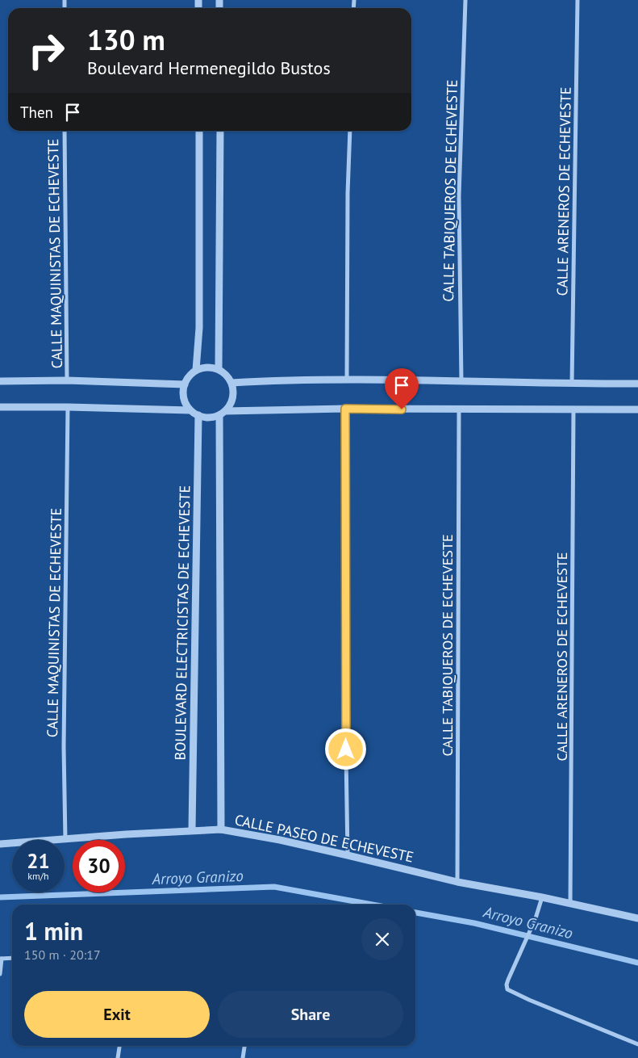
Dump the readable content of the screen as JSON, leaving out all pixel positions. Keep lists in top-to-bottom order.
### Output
{
  "streets": {
    "street": [
      "CALLE TABIQUEROS DE ECHEVESTE",
      "CALLE ARENEROS DE ECHEVESTE",
      "CALLE MAQUINISTAS DE ECHEVESTE",
      "BOULEVARD ELECTRICISTAS DE ECHEVESTE",
      "CALLE PASEO DE ECHEVESTE"
    ]
  },
  "crossings": [
    ["CALLE TABIQUEROS DE ECHEVESTE", "CALLE PASEO DE ECHEVESTE"],
    ["CALLE ARENEROS DE ECHEVESTE", "CALLE PASEO DE ECHEVESTE"],
    ["CALLE MAQUINISTAS DE ECHEVESTE", "CALLE PASEO DE ECHEVESTE"],
    ["BOULEVARD ELECTRICISTAS DE ECHEVESTE", "CALLE PASEO DE ECHEVESTE"]
  ],
  "water": ["Arroyo Granizo"],
  "page": {
    "turn": ["130 m", "Boulevard Hermenegildo Bustos"],
    "then": "Then",
    "speed": "21 km/h",
    "limit": "30",
    "heading": ["1 min", "150 m · 20:17"],
    "buttons": ["Exit", "Share"]
  }
}
